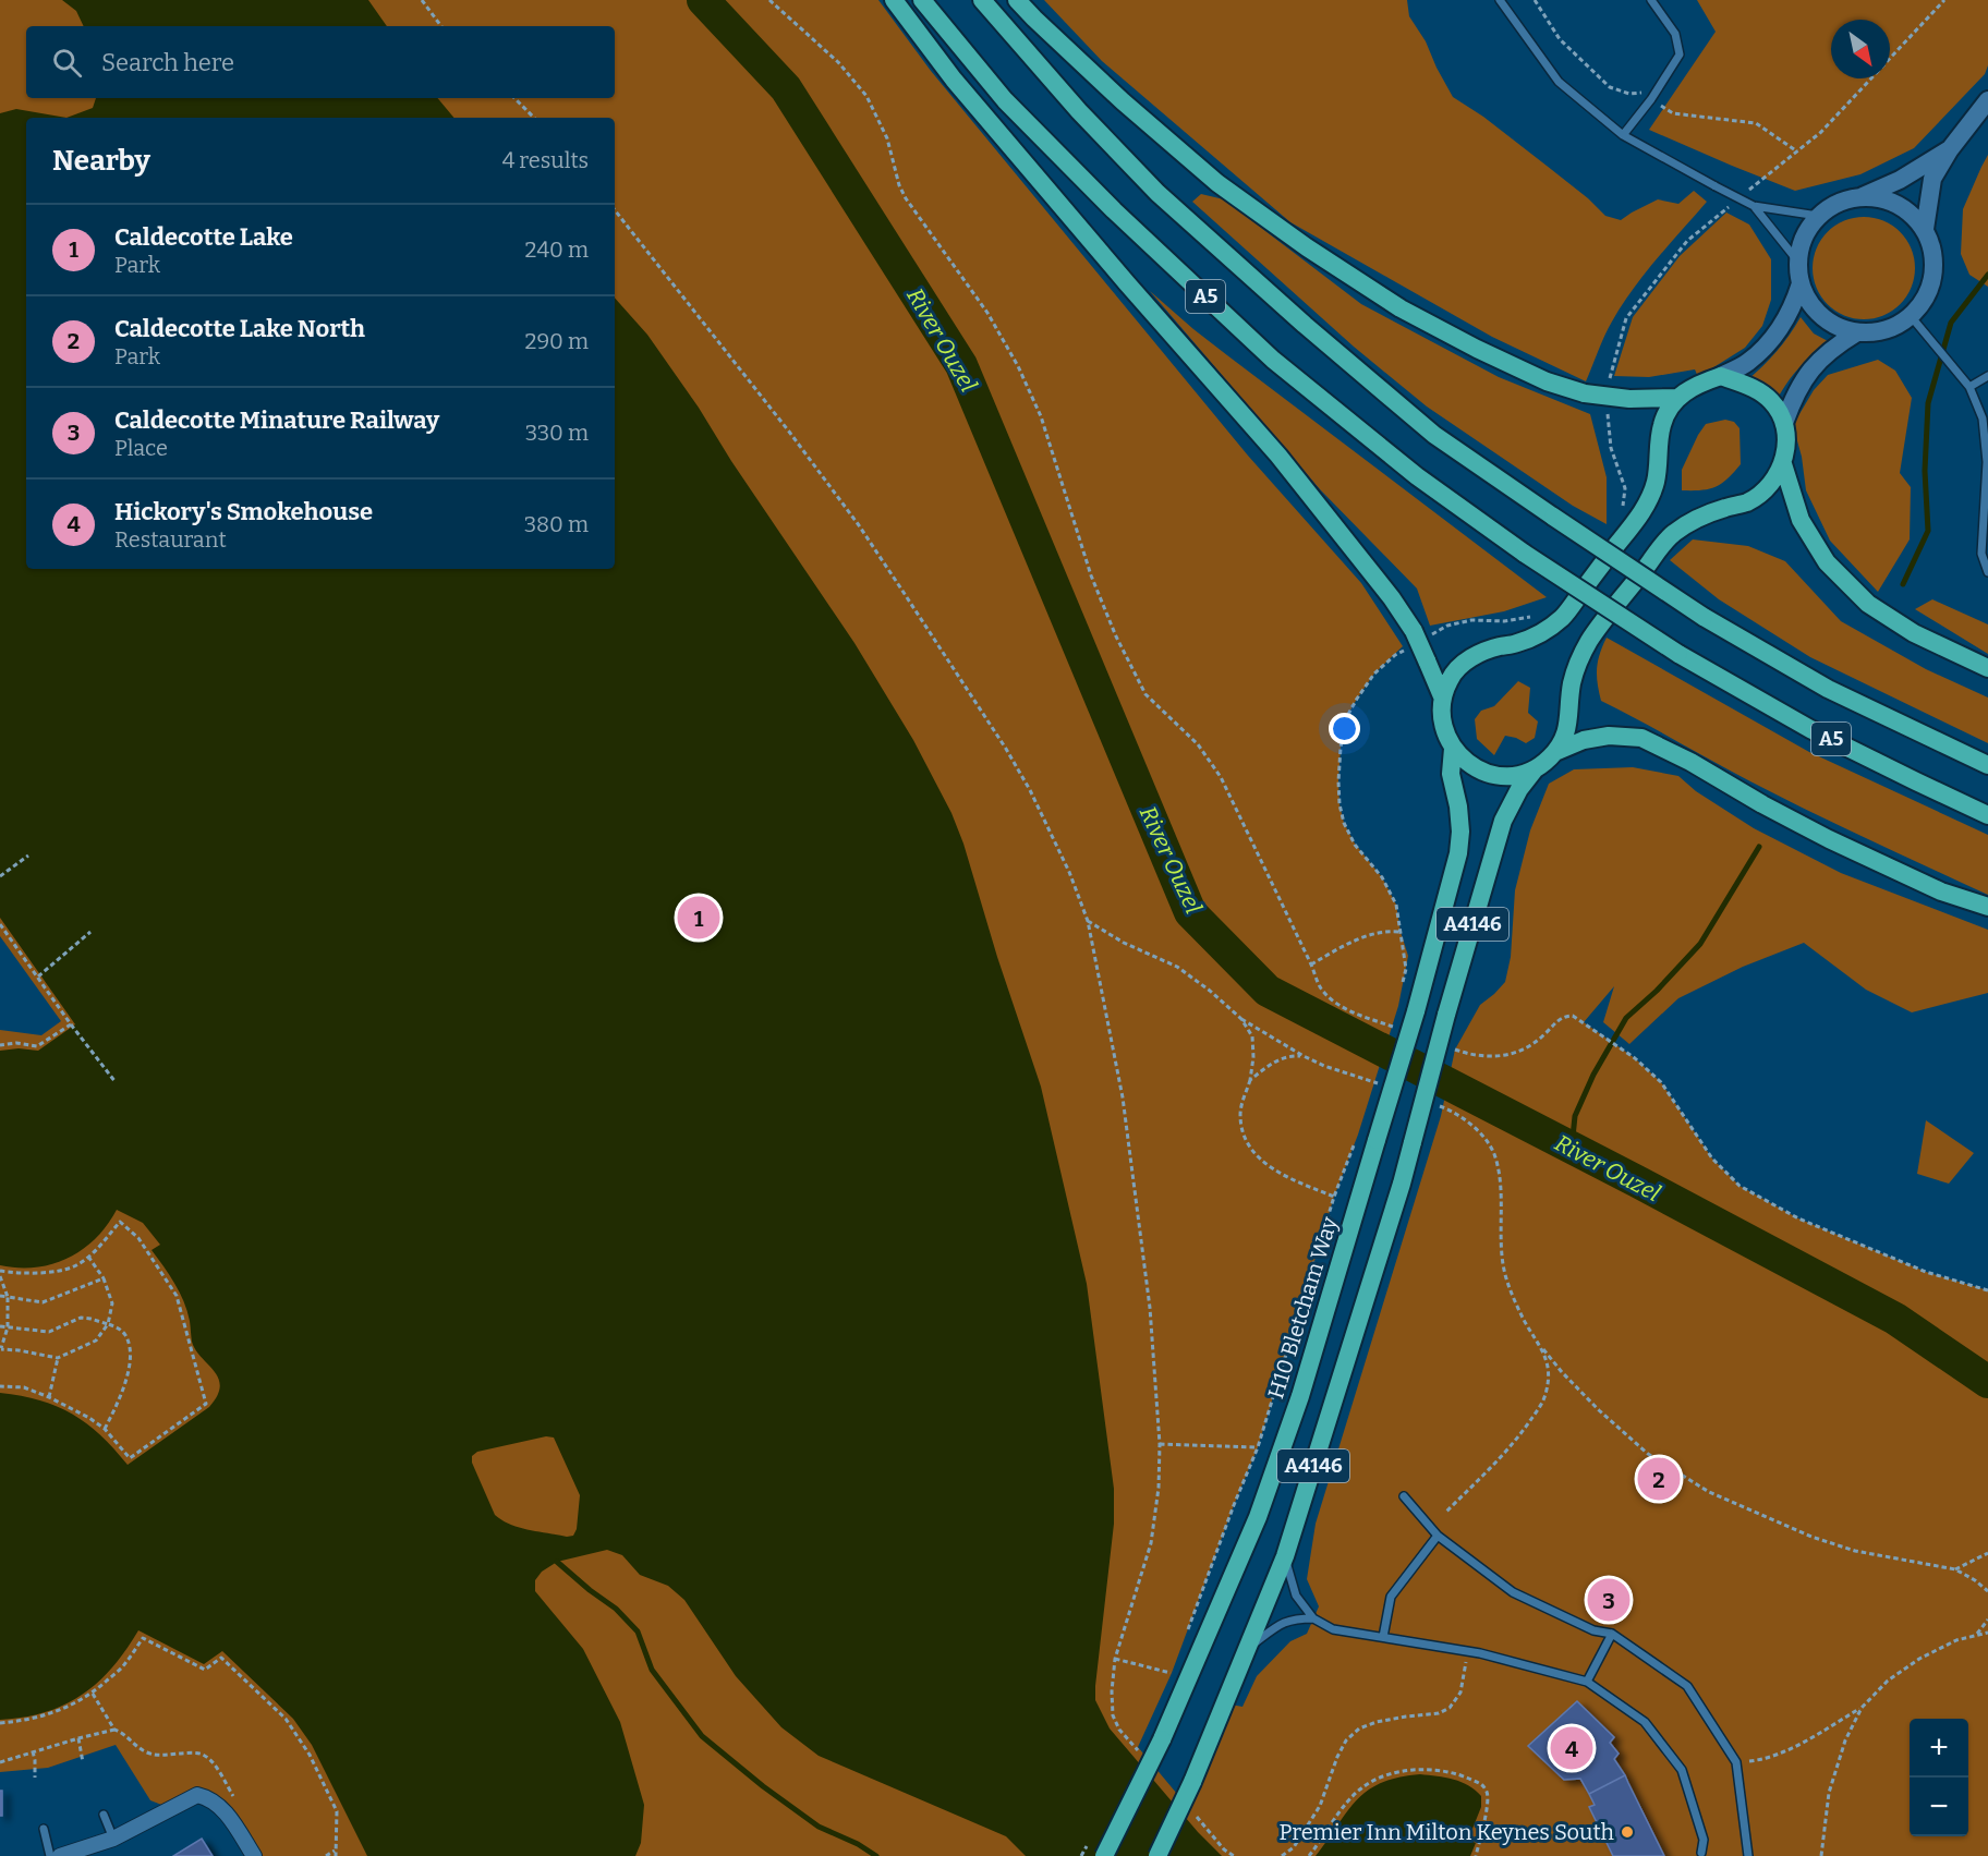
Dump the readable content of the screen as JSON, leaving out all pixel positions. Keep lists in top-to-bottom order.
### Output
{
  "streets": {
    "highway": ["A5", "A4146", "H10 Bletcham Way"]
  },
  "water": ["River Ouzel"],
  "places": ["Premier Inn Milton Keynes South"],
  "north": "bottom right",
  "page": {
    "search": "Search here",
    "heading": ["Nearby", "4 results"],
    "list": [
      {
        "mark": "1",
        "name": "Caldecotte Lake",
        "note": "Park",
        "value": "240 m"
      },
      {
        "mark": "2",
        "name": "Caldecotte Lake North",
        "note": "Park",
        "value": "290 m"
      },
      {
        "mark": "3",
        "name": "Caldecotte Minature Railway",
        "note": "Place",
        "value": "330 m"
      },
      {
        "mark": "4",
        "name": "Hickory's Smokehouse",
        "note": "Restaurant",
        "value": "380 m"
      }
    ],
    "pins": [
      "1",
      "2",
      "3",
      "4"
    ],
    "map_buttons": ["+", "−"]
  }
}
